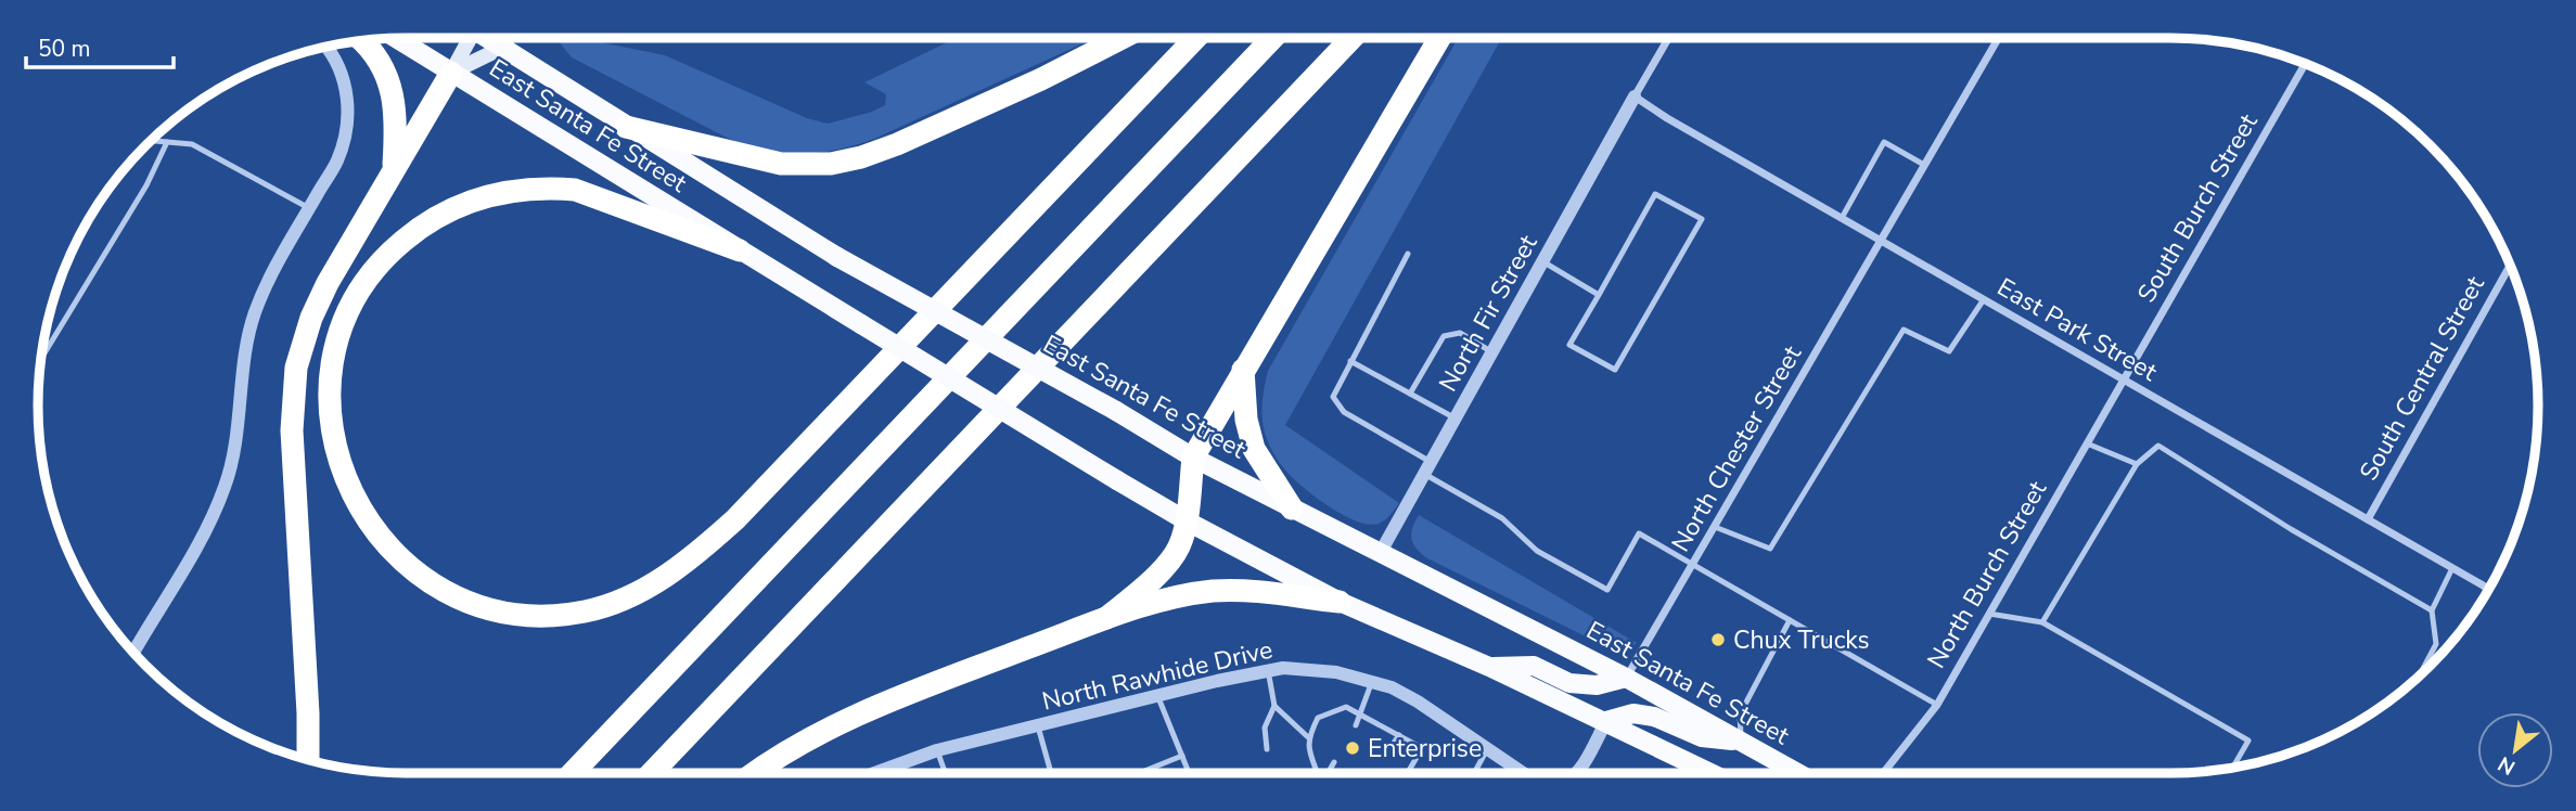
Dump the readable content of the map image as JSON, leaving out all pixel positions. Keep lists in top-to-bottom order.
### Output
{
  "streets": {
    "main road": ["East Santa Fe Street"],
    "street": [
      "South Burch Street",
      "North Fir Street",
      "East Park Street",
      "South Central Street",
      "North Chester Street",
      "North Burch Street",
      "North Rawhide Drive"
    ]
  },
  "crossings": [
    ["East Santa Fe Street", "North Fir Street"],
    ["East Santa Fe Street", "North Chester Street"],
    ["South Burch Street", "East Park Street"],
    ["South Burch Street", "North Burch Street"],
    ["North Fir Street", "East Park Street"],
    ["East Park Street", "South Central Street"],
    ["East Park Street", "North Chester Street"],
    ["East Park Street", "North Burch Street"]
  ],
  "places": ["Chux Trucks", "Enterprise"],
  "scale_bar": "50 m",
  "north": "bottom left"
}
